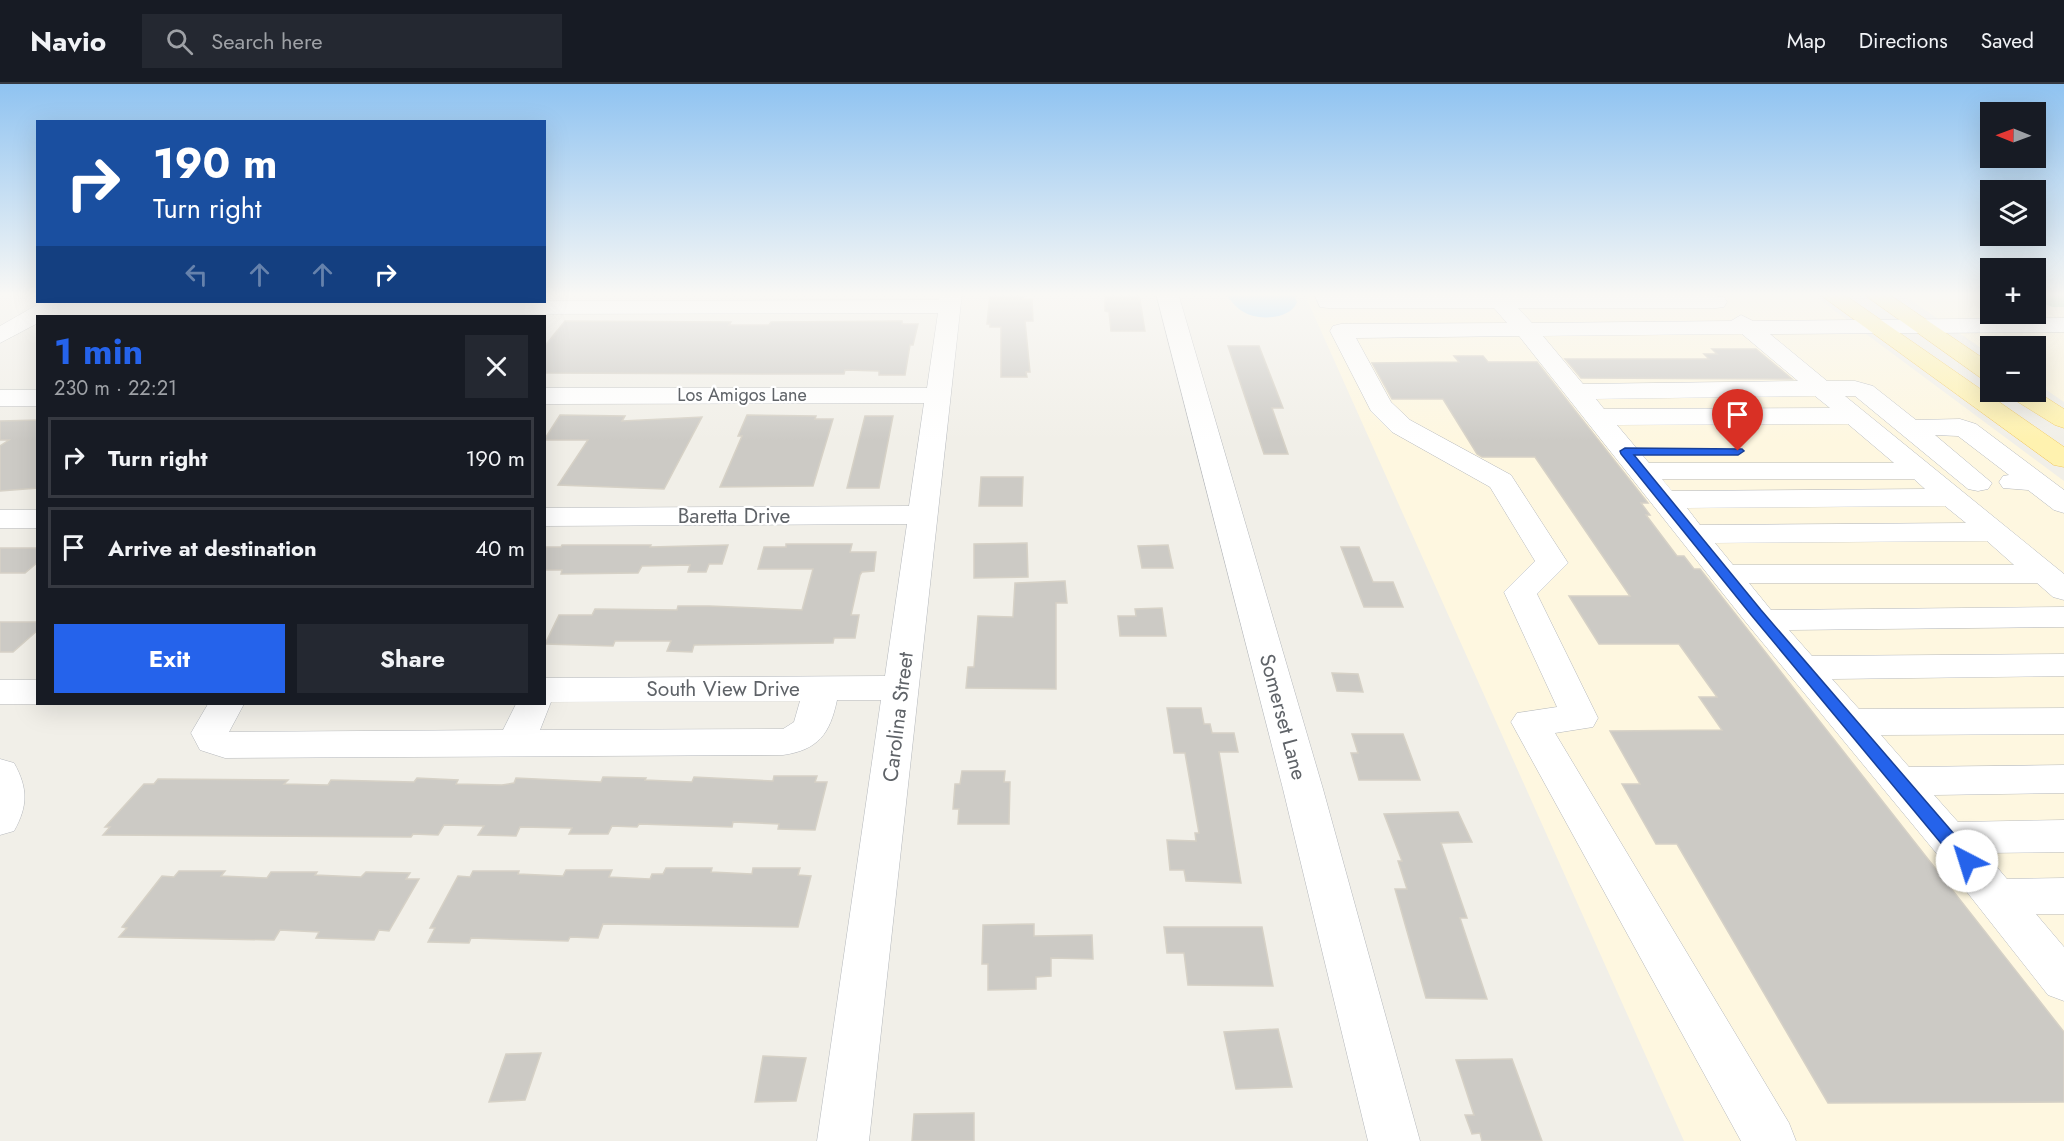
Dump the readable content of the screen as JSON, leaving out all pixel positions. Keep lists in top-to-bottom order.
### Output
{
  "streets": {
    "street": [
      "Los Amigos Lane",
      "Baretta Drive",
      "South View Drive",
      "Carolina Street",
      "Somerset Lane"
    ]
  },
  "crossings": [
    ["Los Amigos Lane", "Carolina Street"],
    ["Baretta Drive", "Carolina Street"],
    ["South View Drive", "Carolina Street"]
  ],
  "north": "left",
  "page": {
    "header": "Navio",
    "search": "Search here",
    "nav": ["Map", "Directions", "Saved"],
    "map_buttons": ["+", "−"],
    "turn": ["190 m", "Turn right"],
    "heading": ["1 min", "230 m · 22:21"],
    "list": [
      {
        "name": "Turn right",
        "value": "190 m"
      },
      {
        "name": "Arrive at destination",
        "value": "40 m"
      }
    ],
    "buttons": ["Exit", "Share"]
  }
}
